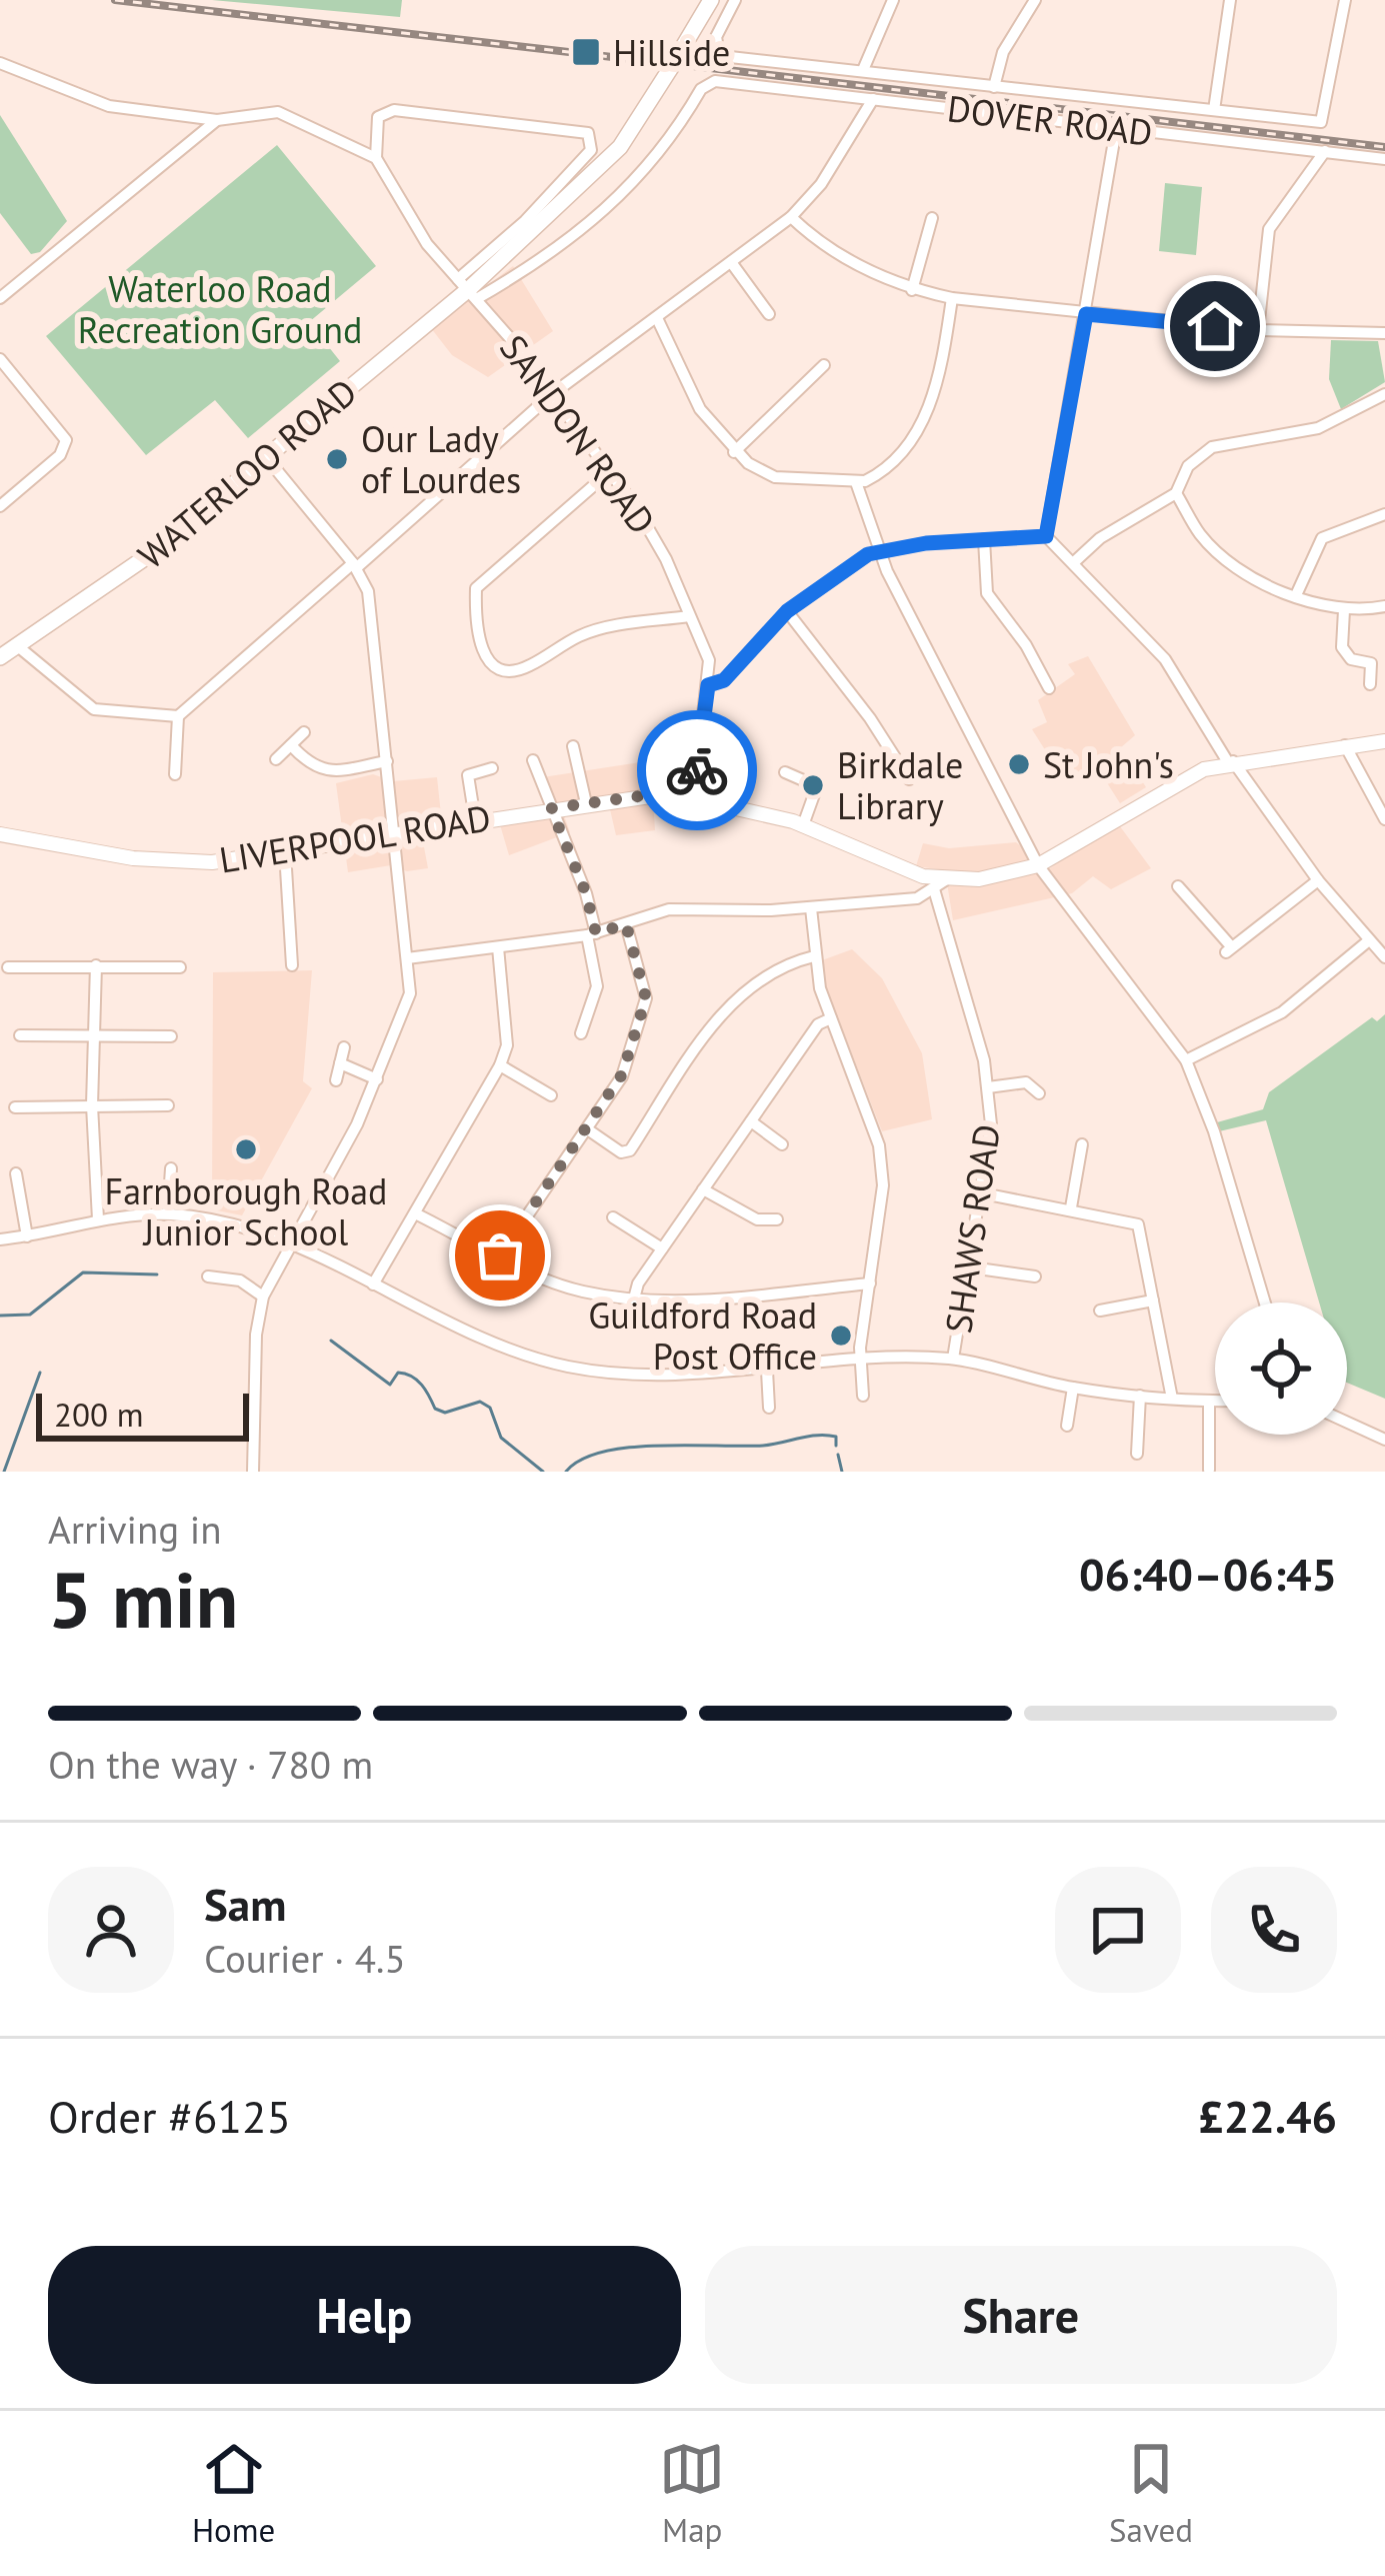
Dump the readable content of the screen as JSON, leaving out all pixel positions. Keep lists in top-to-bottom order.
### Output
{
  "streets": {
    "highway": ["WATERLOO ROAD"],
    "main road": ["LIVERPOOL ROAD"],
    "street": ["DOVER ROAD", "SANDON ROAD", "SHAWS ROAD"]
  },
  "crossings": [
    ["DOVER ROAD", "SANDON ROAD"],
    ["DOVER ROAD", "WATERLOO ROAD"],
    ["SANDON ROAD", "WATERLOO ROAD"],
    ["SANDON ROAD", "LIVERPOOL ROAD"],
    ["LIVERPOOL ROAD", "SHAWS ROAD"]
  ],
  "parks": ["Waterloo Road Recreation Ground"],
  "places": {
    "transit": ["Hillside"],
    "other": [
      "Our Lady of Lourdes",
      "St John's",
      "Birkdale Library",
      "Farnborough Road Junior School",
      "Guildford Road Post Office"
    ]
  },
  "scale_bar": "200 m",
  "page": {
    "scale": "200 m",
    "heading": ["5 min", "Arriving in", "06:40–06:45"],
    "panel": [
      "Sam",
      "Courier · 4.5",
      "Order #6125",
      "£22.46"
    ],
    "bar": "On the way · 780 m",
    "buttons": ["Help", "Share"],
    "tabs": ["Home", "Map", "Saved"]
  }
}
